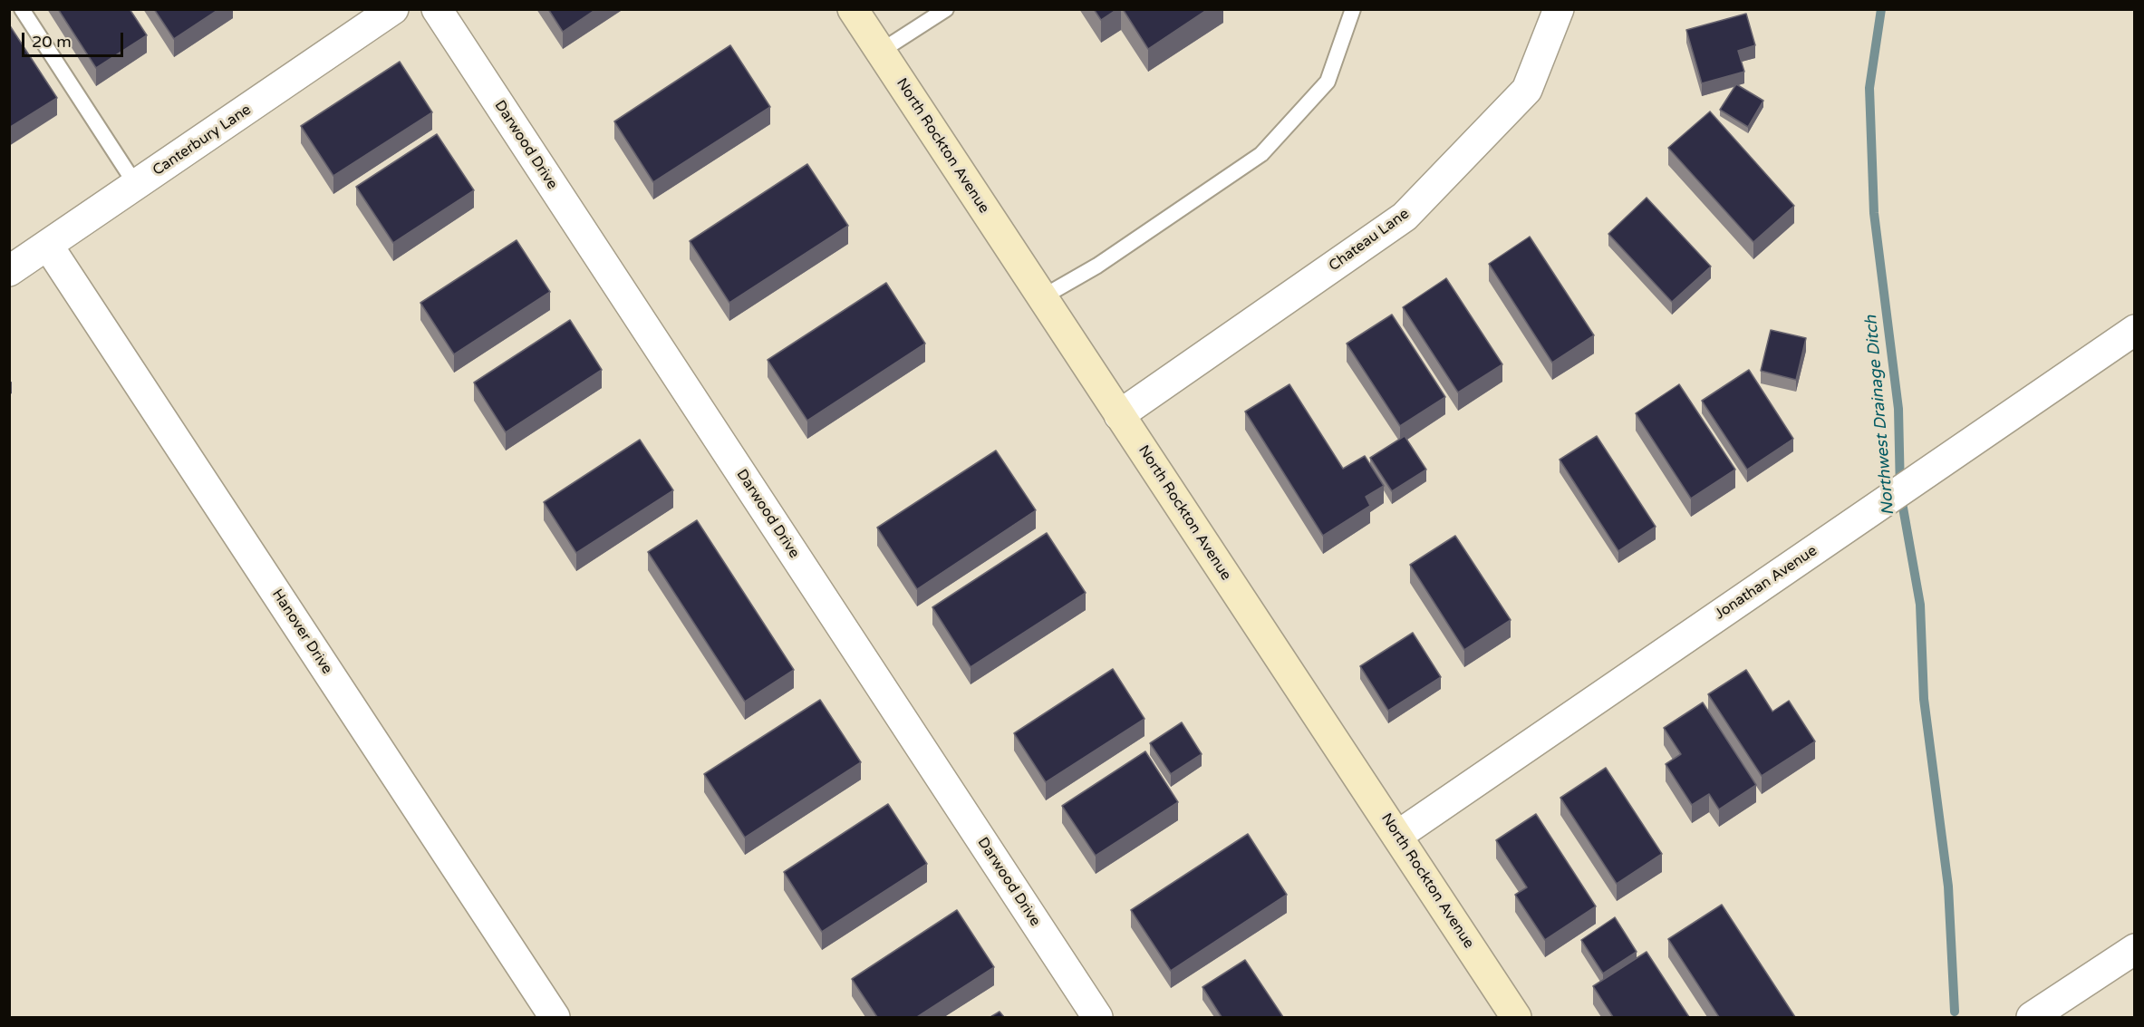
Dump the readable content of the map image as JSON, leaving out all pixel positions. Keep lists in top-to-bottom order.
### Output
{
  "streets": {
    "main road": ["North Rockton Avenue"],
    "street": [
      "Canterbury Lane",
      "Darwood Drive",
      "Chateau Lane",
      "Jonathan Avenue",
      "Hanover Drive"
    ]
  },
  "crossings": [
    ["Canterbury Lane", "Hanover Drive"],
    ["North Rockton Avenue", "Chateau Lane"],
    ["North Rockton Avenue", "Jonathan Avenue"]
  ],
  "water": ["Northwest Drainage Ditch"],
  "scale_bar": "20 m"
}
